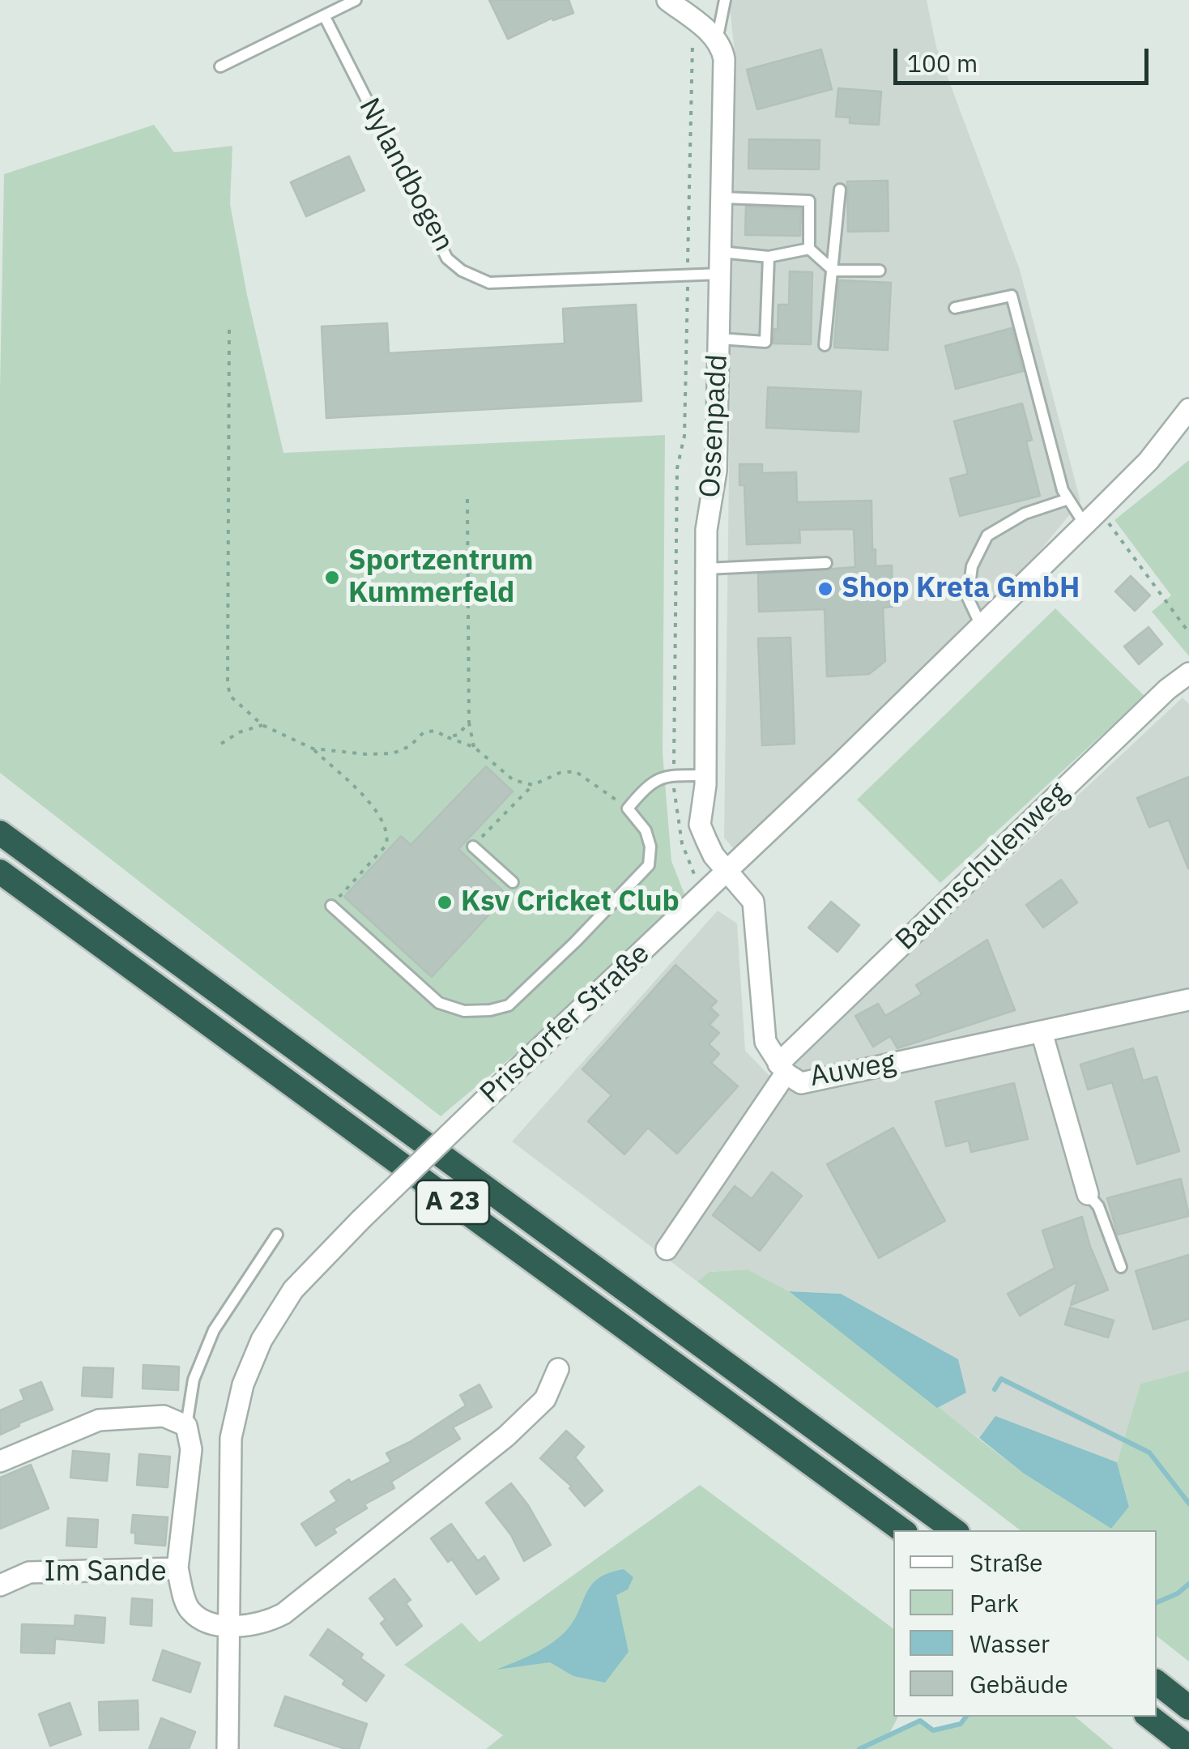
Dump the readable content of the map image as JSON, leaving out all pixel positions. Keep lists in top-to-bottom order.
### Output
{
  "streets": {
    "highway": ["A 23"],
    "street": [
      "Ossenpadd",
      "Baumschulenweg",
      "Prisdorfer Straße",
      "Auweg",
      "Im Sande"
    ],
    "lane": ["Nylandbogen"]
  },
  "crossings": [
    ["Nylandbogen", "Ossenpadd"],
    ["Ossenpadd", "Prisdorfer Straße"],
    ["Ossenpadd", "Auweg"],
    ["Baumschulenweg", "Auweg"],
    ["Prisdorfer Straße", "Auweg"],
    ["Prisdorfer Straße", "Im Sande"]
  ],
  "places": ["Sportzentrum Kummerfeld", "Shop Kreta GmbH", "Ksv Cricket Club"],
  "legend": [
    "Straße",
    "Park",
    "Wasser",
    "Gebäude"
  ],
  "scale_bar": "100 m"
}
